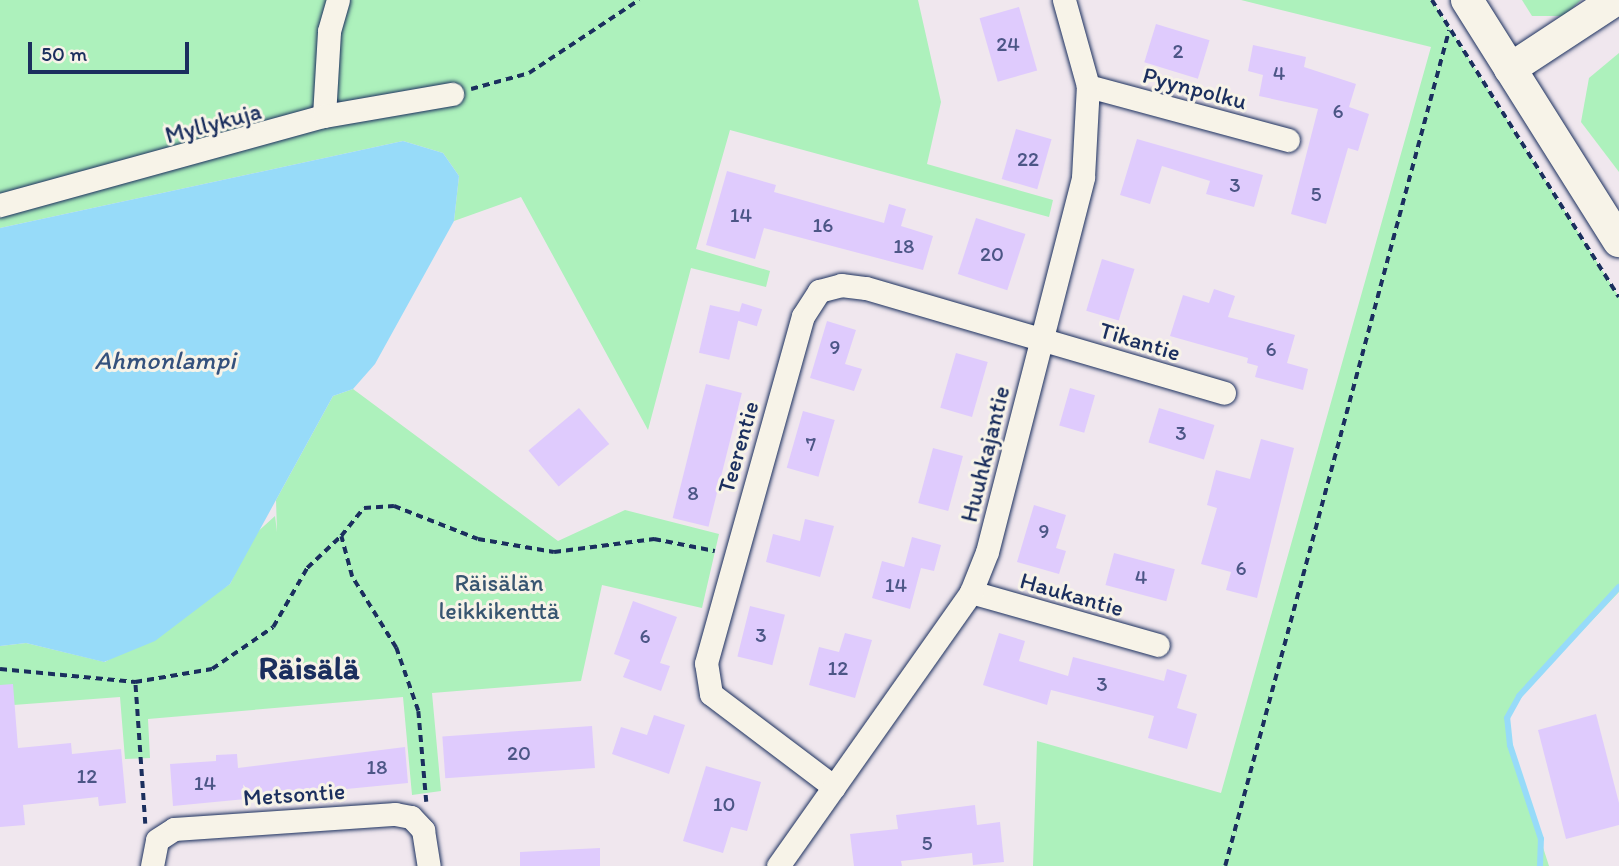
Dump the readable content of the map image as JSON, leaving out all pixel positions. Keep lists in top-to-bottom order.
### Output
{
  "streets": {
    "street": [
      "Pyynpolku",
      "Myllykuja",
      "Tikantie",
      "Teerentie",
      "Huuhkajantie",
      "Haukantie",
      "Metsontie"
    ]
  },
  "crossings": [
    ["Pyynpolku", "Huuhkajantie"],
    ["Tikantie", "Teerentie"],
    ["Tikantie", "Huuhkajantie"],
    ["Teerentie", "Huuhkajantie"],
    ["Huuhkajantie", "Haukantie"]
  ],
  "districts": ["Räisälä"],
  "water": ["Ahmonlampi"],
  "parks": ["Räisälän leikkikenttä"],
  "house_numbers": [
    "24",
    "2",
    "4",
    "6",
    "22",
    "3",
    "5",
    "14",
    "16",
    "18",
    "20",
    "9",
    "6",
    "3",
    "7",
    "8",
    "9",
    "6",
    "4",
    "14",
    "3",
    "6",
    "12",
    "3",
    "20",
    "18",
    "12",
    "14",
    "10",
    "5"
  ],
  "scale_bar": "50 m"
}
